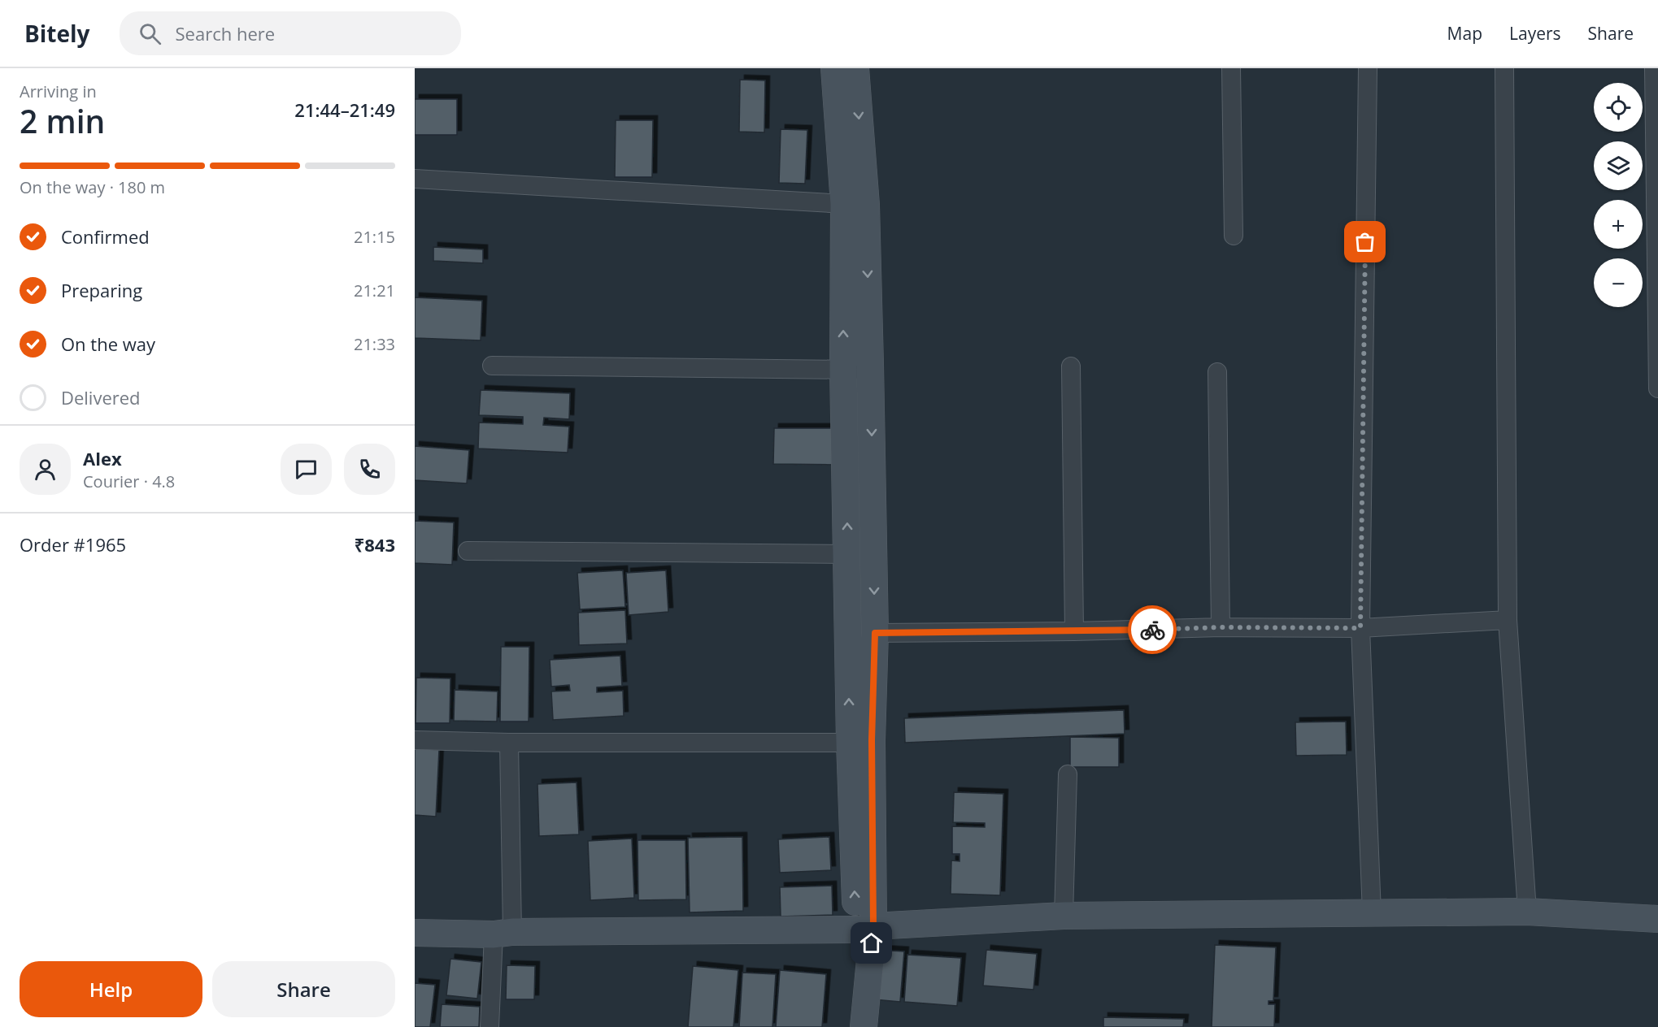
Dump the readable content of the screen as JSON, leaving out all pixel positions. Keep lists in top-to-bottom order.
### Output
{
  "page": {
    "header": "Bitely",
    "search": "Search here",
    "nav": ["Map", "Layers", "Share"],
    "heading": ["2 min", "Arriving in", "21:44–21:49"],
    "panel": [
      "Alex",
      "Courier · 4.8",
      "Order #1965",
      "₹843"
    ],
    "map_buttons": ["+", "−"],
    "bar": "On the way · 180 m",
    "list": [
      ["Confirmed", "21:15"],
      ["Preparing", "21:21"],
      ["On the way", "21:33"],
      "Delivered"
    ],
    "buttons": ["Help", "Share"]
  }
}
